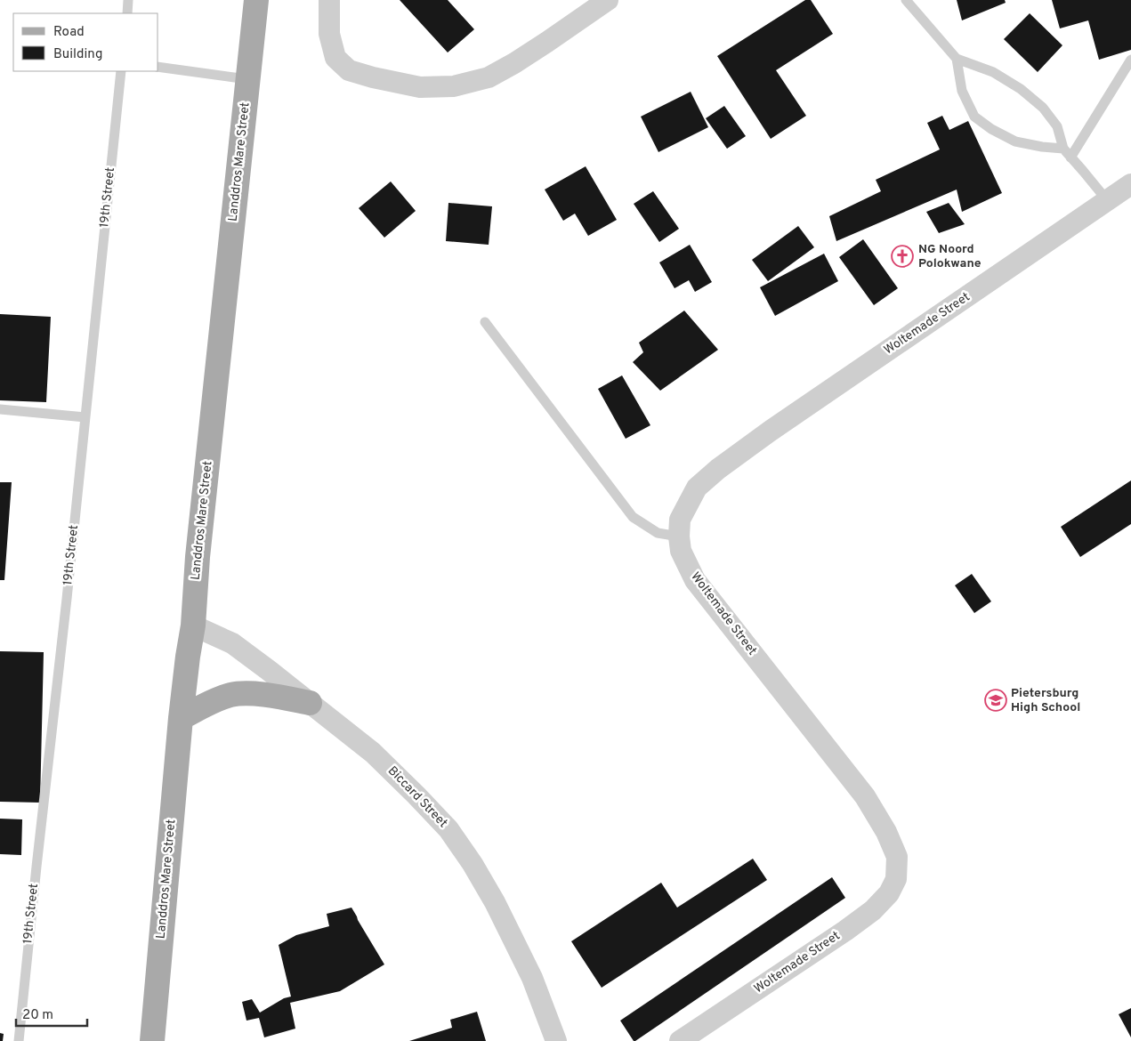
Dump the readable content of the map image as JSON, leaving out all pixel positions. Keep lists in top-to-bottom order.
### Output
{
  "streets": {
    "main road": ["Landdros Mare Street"],
    "street": ["Woltemade Street", "Biccard Street"],
    "lane": ["19th Street"]
  },
  "crossings": [
    ["Landdros Mare Street", "Biccard Street"]
  ],
  "places": {
    "church": ["NG Noord Polokwane"],
    "school or university": ["Pietersburg High School"]
  },
  "legend": ["Road", "Building"],
  "scale_bar": "20 m"
}
